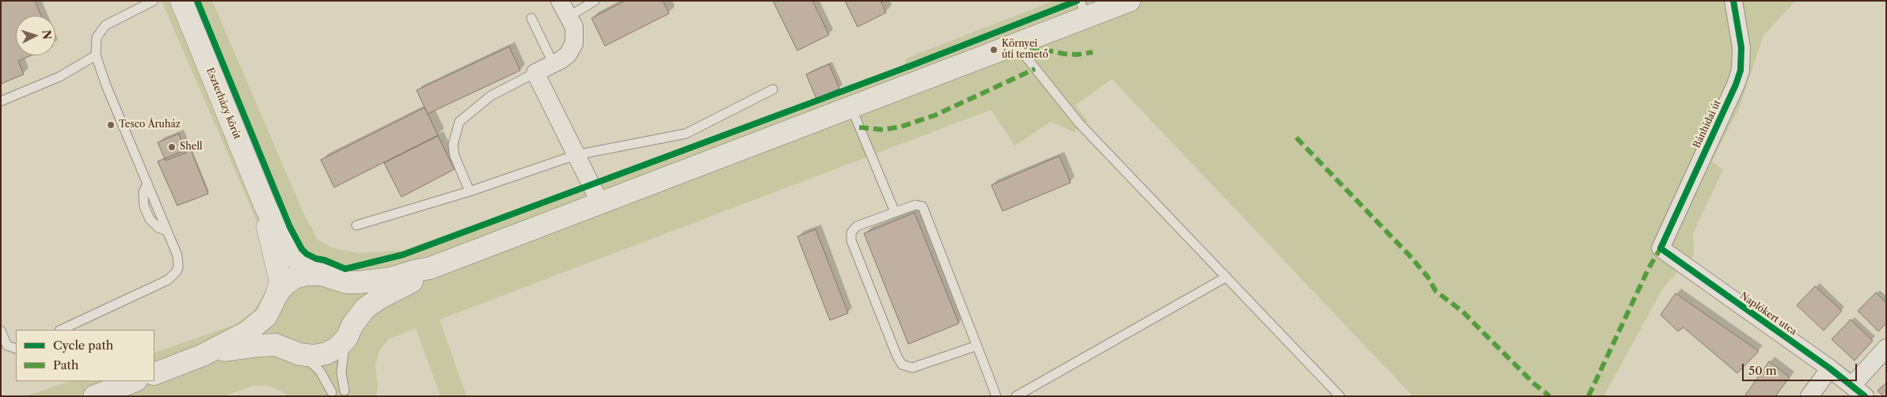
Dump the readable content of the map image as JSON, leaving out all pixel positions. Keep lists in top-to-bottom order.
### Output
{
  "streets": {
    "main road": ["Eszterházy körút"],
    "street": ["Bánhidai út", "Naplókert utca"]
  },
  "crossings": [
    ["Bánhidai út", "Naplókert utca"]
  ],
  "places": ["Környei úti temető", "Tesco Áruház", "Shell"],
  "legend": ["Cycle path", "Path"],
  "scale_bar": "50 m",
  "north": "right"
}
